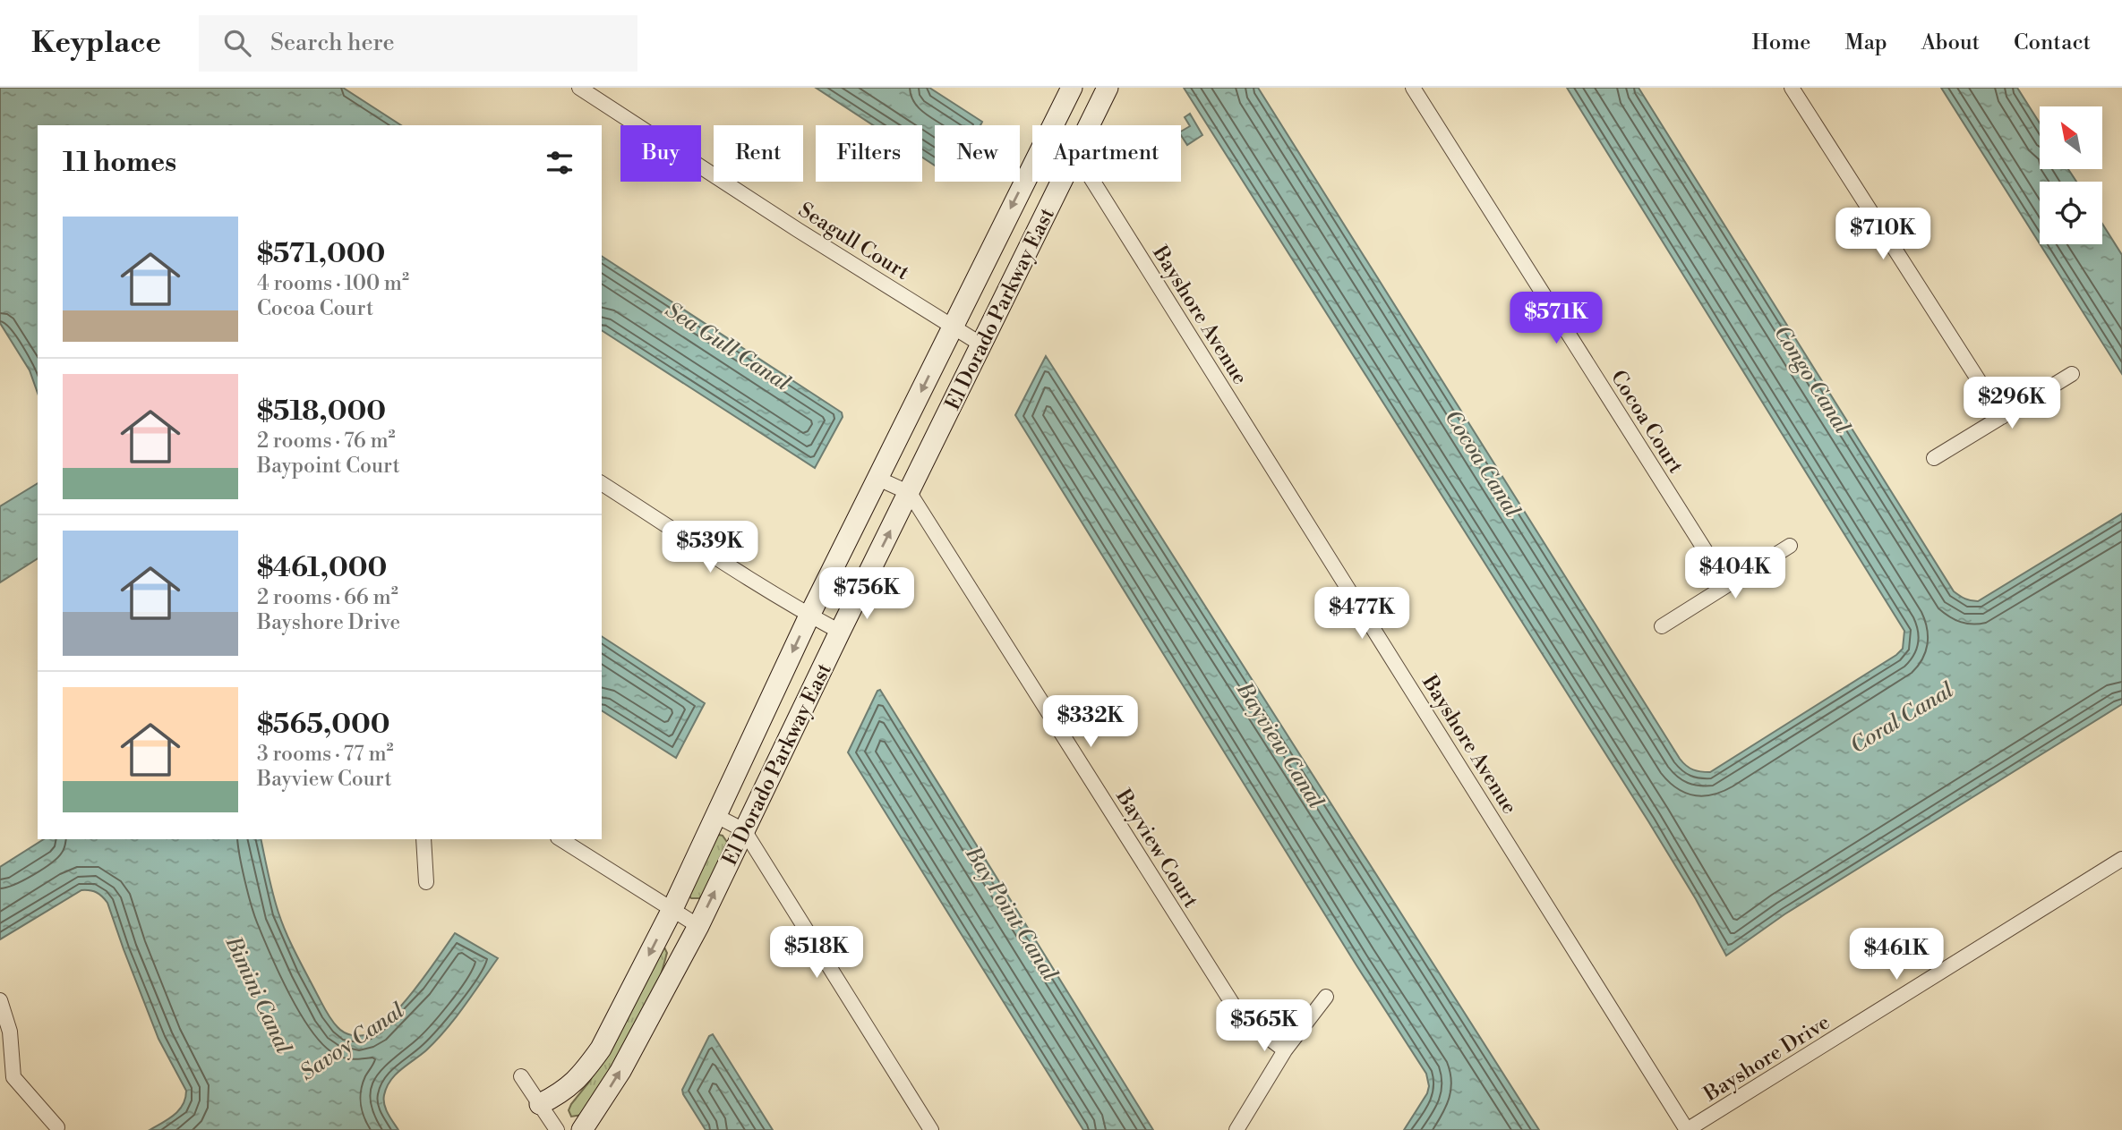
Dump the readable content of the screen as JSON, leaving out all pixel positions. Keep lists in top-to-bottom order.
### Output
{
  "streets": {
    "street": [
      "Seagull Court",
      "El Dorado Parkway East",
      "Bayshore Avenue",
      "Cocoa Court",
      "Bayview Court",
      "Bayshore Drive"
    ]
  },
  "crossings": [
    ["Seagull Court", "El Dorado Parkway East"],
    ["El Dorado Parkway East", "Bayview Court"],
    ["Bayshore Avenue", "Bayshore Drive"]
  ],
  "water": [
    "Sea Gull Canal",
    "Congo Canal",
    "Cocoa Canal",
    "Coral Canal",
    "Bayview Canal",
    "Bay Point Canal",
    "Bimini Canal",
    "Savoy Canal"
  ],
  "north": "top left",
  "page": {
    "header": "Keyplace",
    "search": "Search here",
    "nav": [
      "Home",
      "Map",
      "About",
      "Contact"
    ],
    "chip": [
      "Buy",
      "Rent",
      "Filters",
      "New",
      "Apartment"
    ],
    "heading": "11 homes",
    "list": [
      {
        "name": "$571,000",
        "note": "4 rooms · 100 m² · Cocoa Court"
      },
      {
        "name": "$518,000",
        "note": "2 rooms · 76 m² · Baypoint Court"
      },
      {
        "name": "$461,000",
        "note": "2 rooms · 66 m² · Bayshore Drive"
      },
      {
        "name": "$565,000",
        "note": "3 rooms · 77 m² · Bayview Court"
      }
    ],
    "price": [
      "$710K",
      "$571K",
      "$296K",
      "$539K",
      "$404K",
      "$756K",
      "$477K",
      "$332K",
      "$518K",
      "$461K",
      "$565K"
    ]
  }
}
